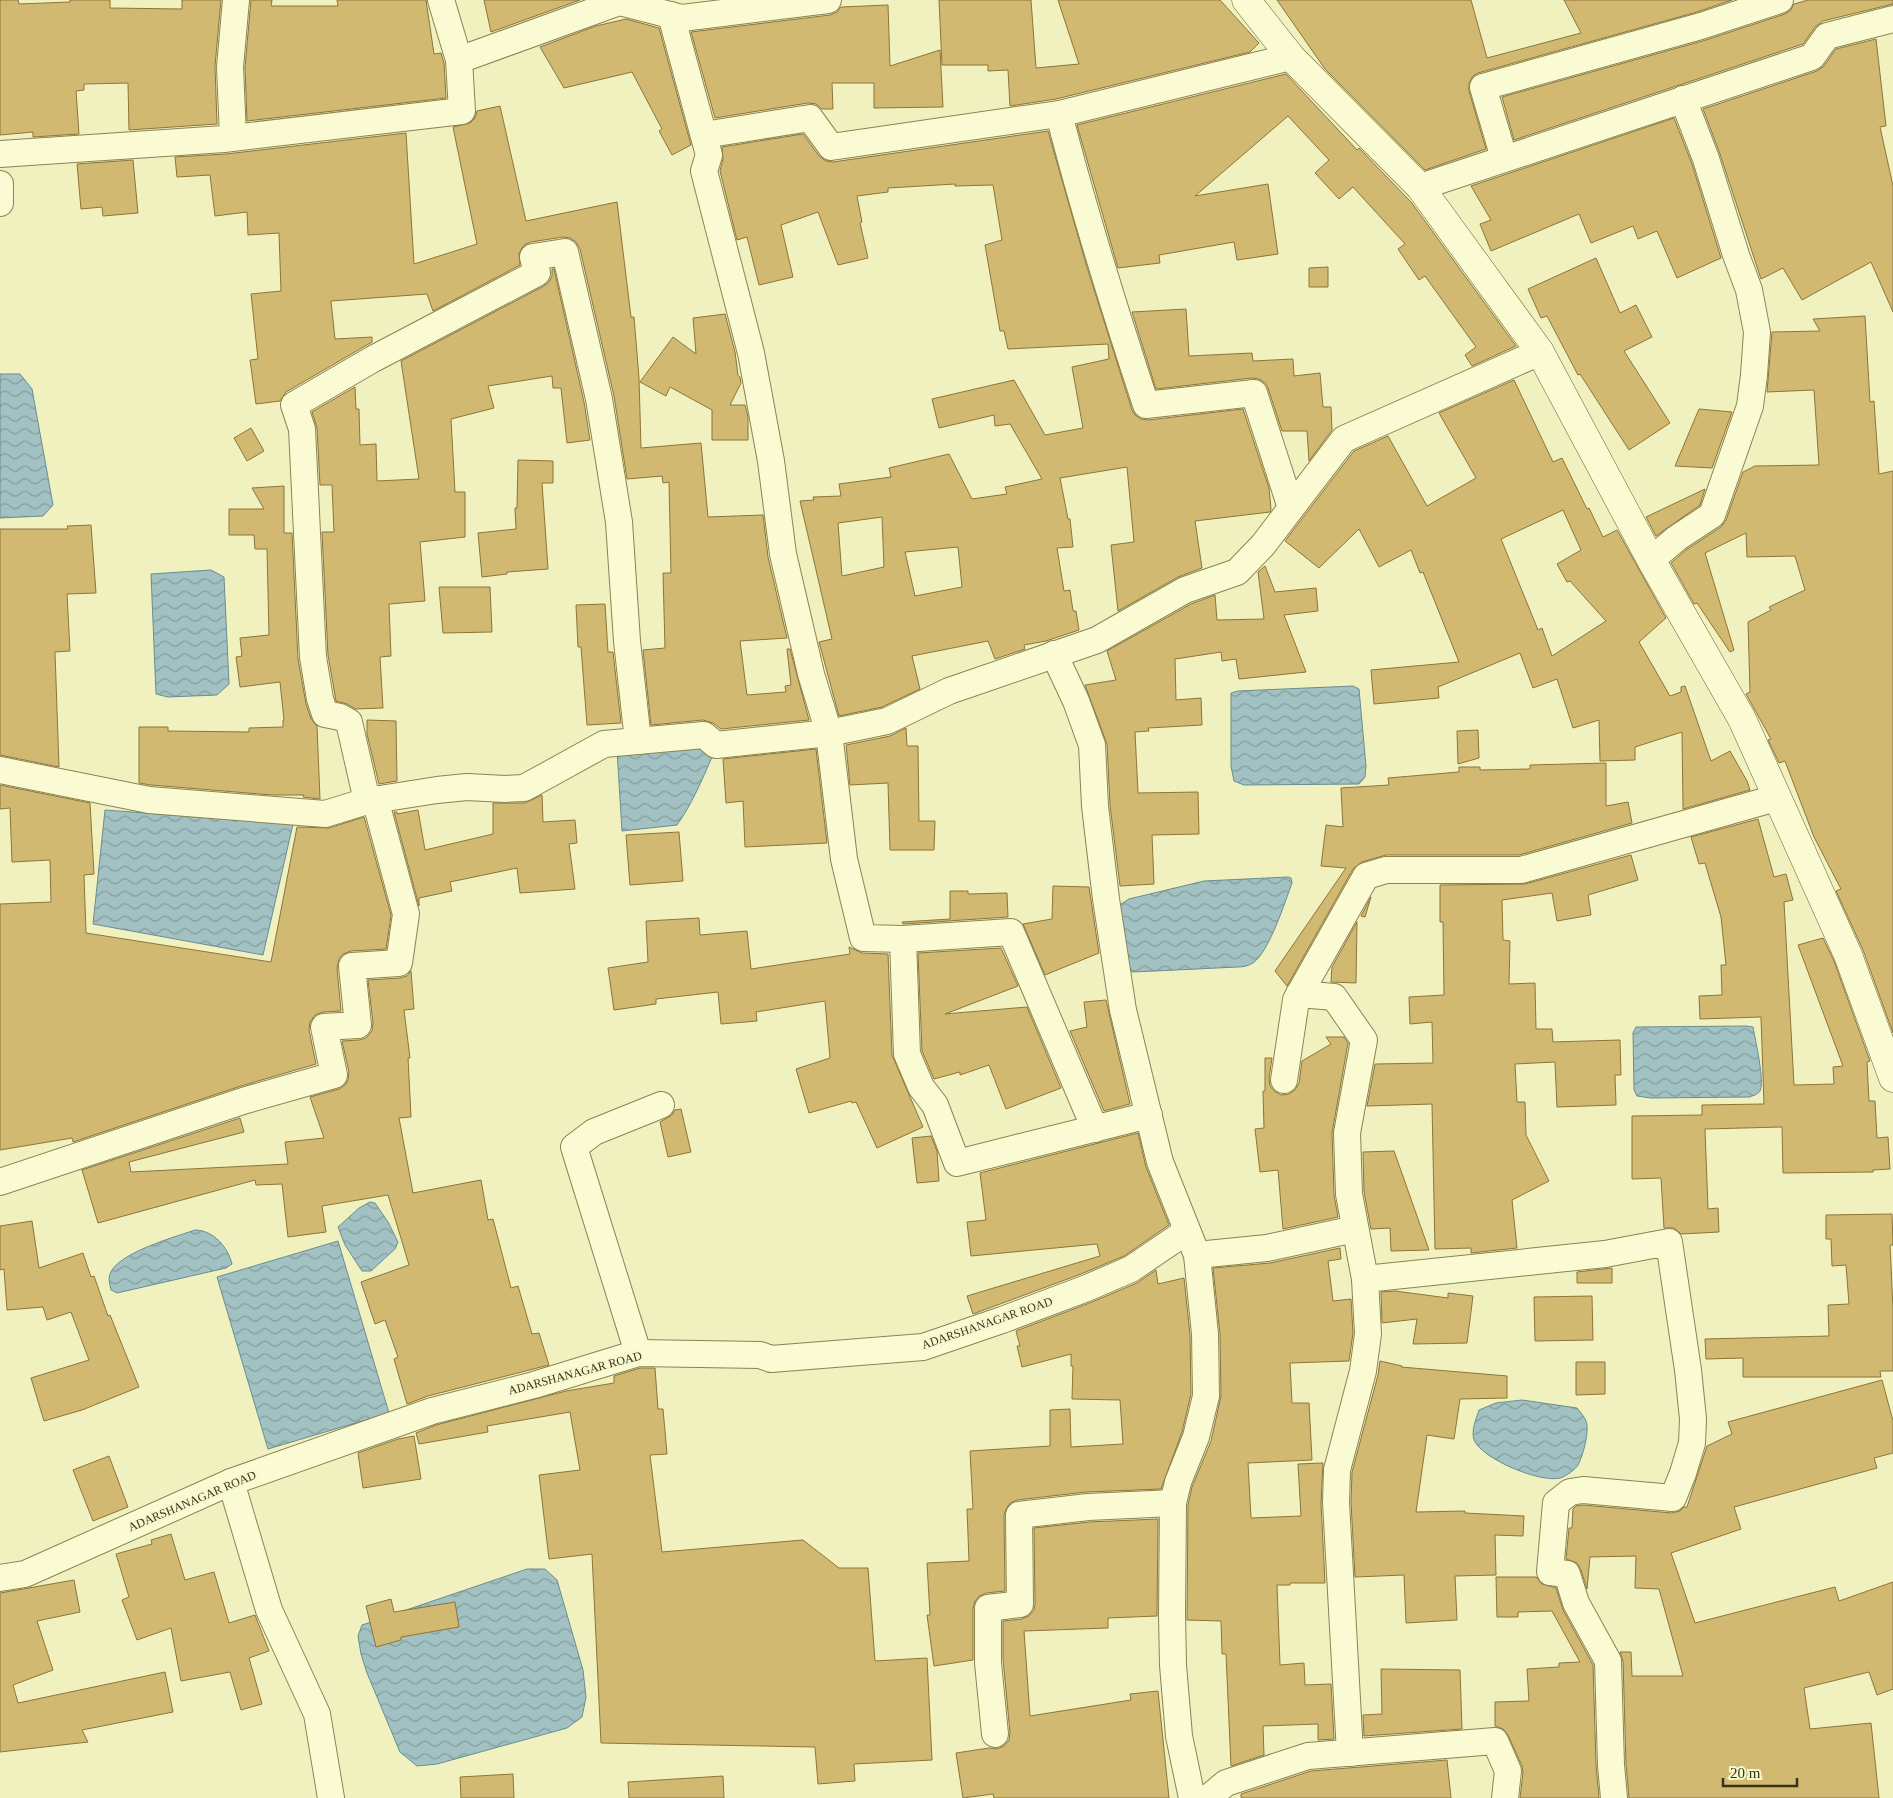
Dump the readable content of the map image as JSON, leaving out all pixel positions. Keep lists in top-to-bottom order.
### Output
{
  "streets": {
    "street": ["ADARSHANAGAR ROAD"]
  },
  "scale_bar": "20 m"
}
